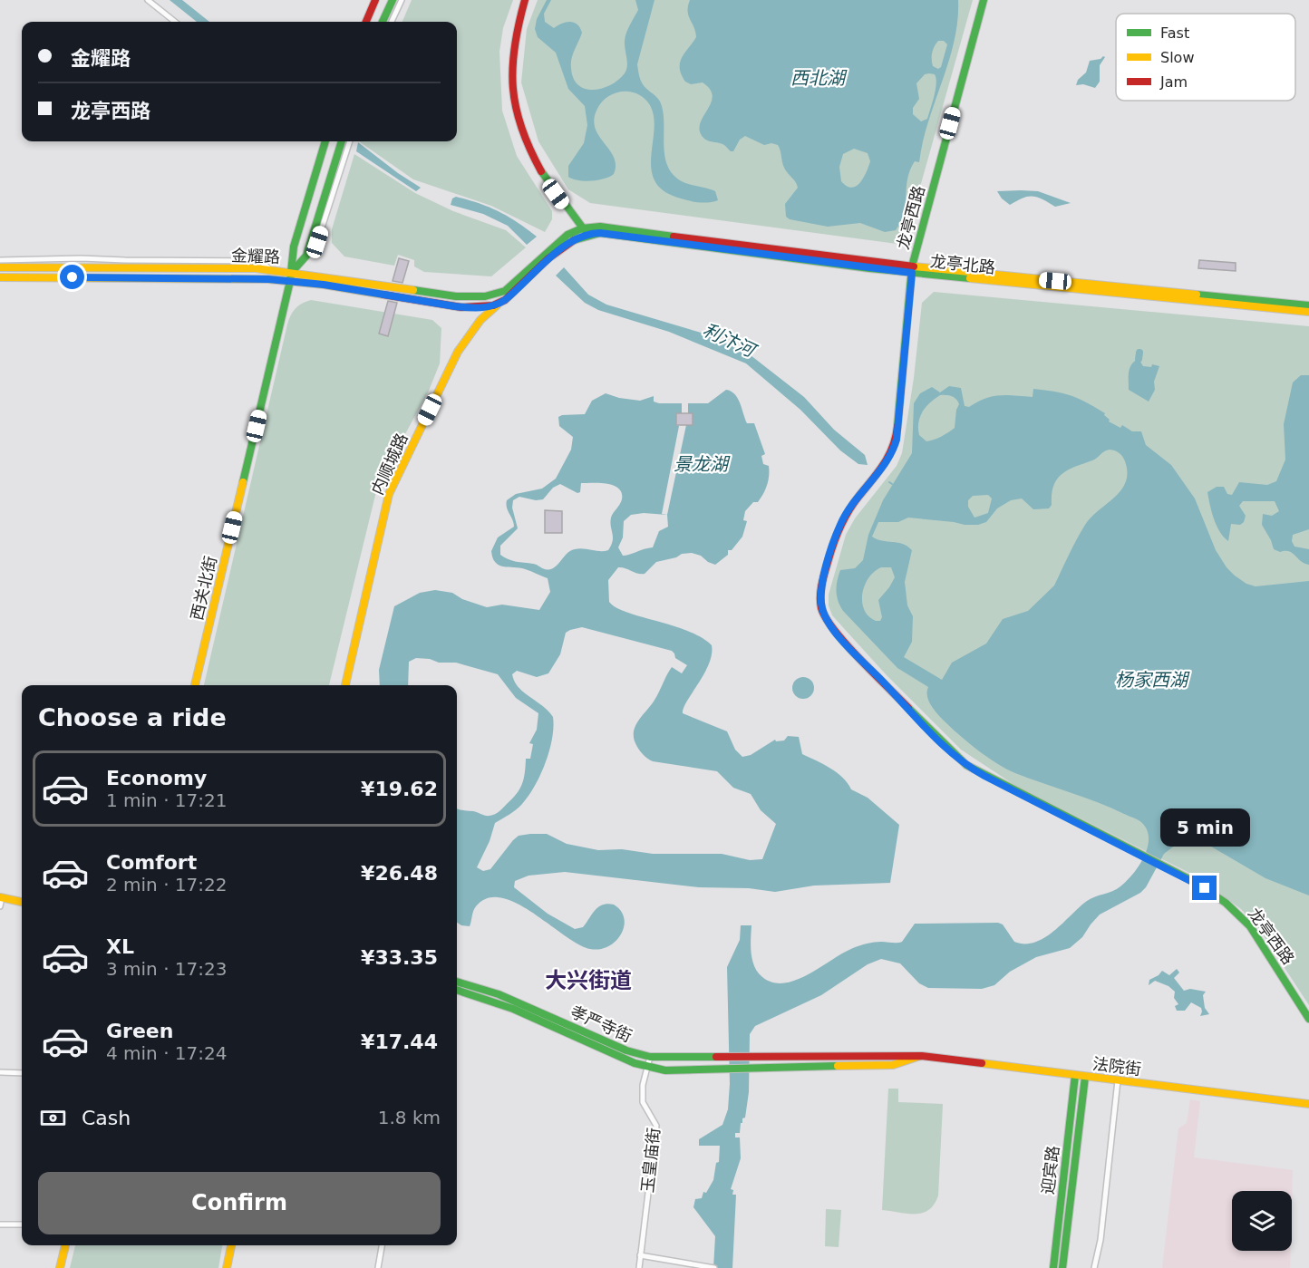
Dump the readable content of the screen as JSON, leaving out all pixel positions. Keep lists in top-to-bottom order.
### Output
{
  "streets": {
    "street": [
      "龙亭西路",
      "金耀路",
      "龙亭北路",
      "内顺城路",
      "西关北街",
      "孝严寺街",
      "法院街",
      "玉皇庙街",
      "迎宾路"
    ]
  },
  "crossings": [
    ["龙亭西路", "龙亭北路"],
    ["金耀路", "龙亭北路"],
    ["金耀路", "内顺城路"],
    ["金耀路", "西关北街"],
    ["孝严寺街", "法院街"],
    ["孝严寺街", "玉皇庙街"],
    ["法院街", "迎宾路"]
  ],
  "districts": ["大兴街道"],
  "water": [
    "西北湖",
    "利汴河",
    "景龙湖",
    "杨家西湖"
  ],
  "legend": ["Fast", "Slow", "Jam"],
  "page": {
    "banner": ["金耀路", "龙亭西路"],
    "heading": "Choose a ride",
    "list": [
      {
        "name": "Economy",
        "note": "1 min · 17:21",
        "value": "¥19.62"
      },
      {
        "name": "Comfort",
        "note": "2 min · 17:22",
        "value": "¥26.48"
      },
      {
        "name": "XL",
        "note": "3 min · 17:23",
        "value": "¥33.35"
      },
      {
        "name": "Green",
        "note": "4 min · 17:24",
        "value": "¥17.44"
      }
    ],
    "bubble": "5 min",
    "pay": ["Cash", "1.8 km"],
    "buttons": "Confirm"
  }
}
